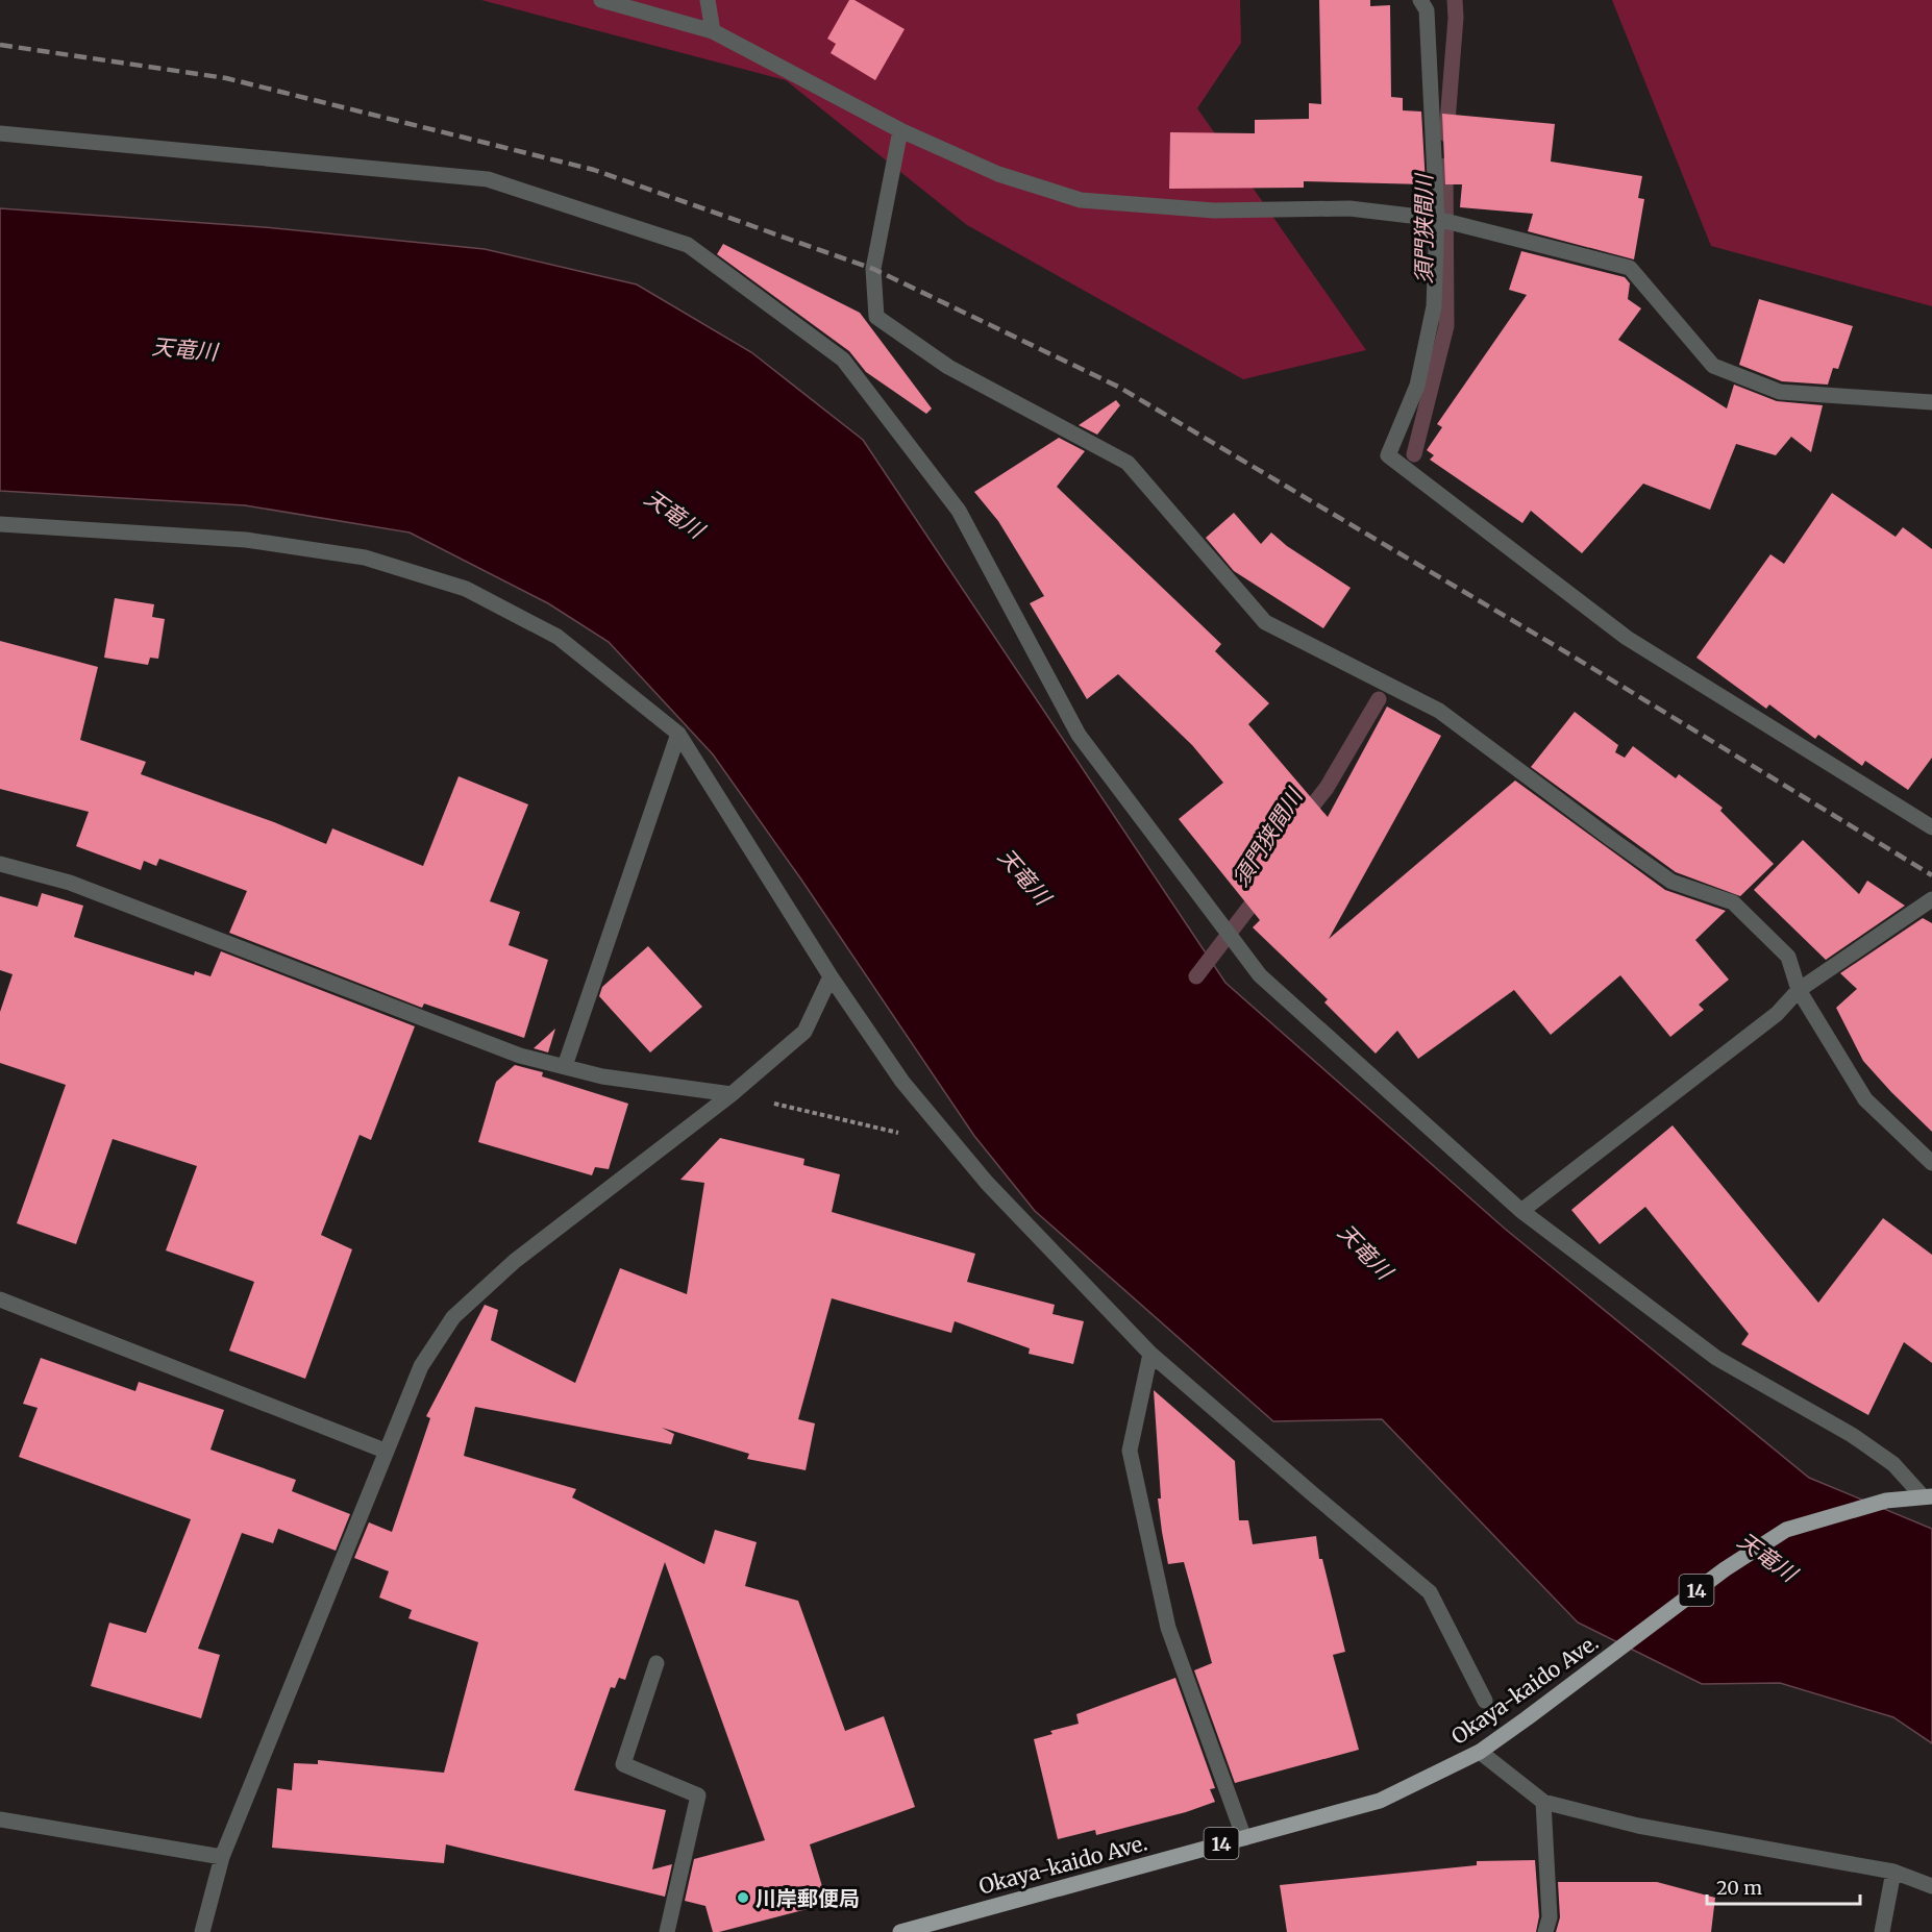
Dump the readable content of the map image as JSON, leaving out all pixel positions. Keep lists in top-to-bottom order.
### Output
{
  "streets": {
    "main road": ["14", "Okaya-kaido Ave."]
  },
  "water": ["須門狭間川", "天竜川"],
  "places": ["川岸郵便局"],
  "scale_bar": "20 m"
}
